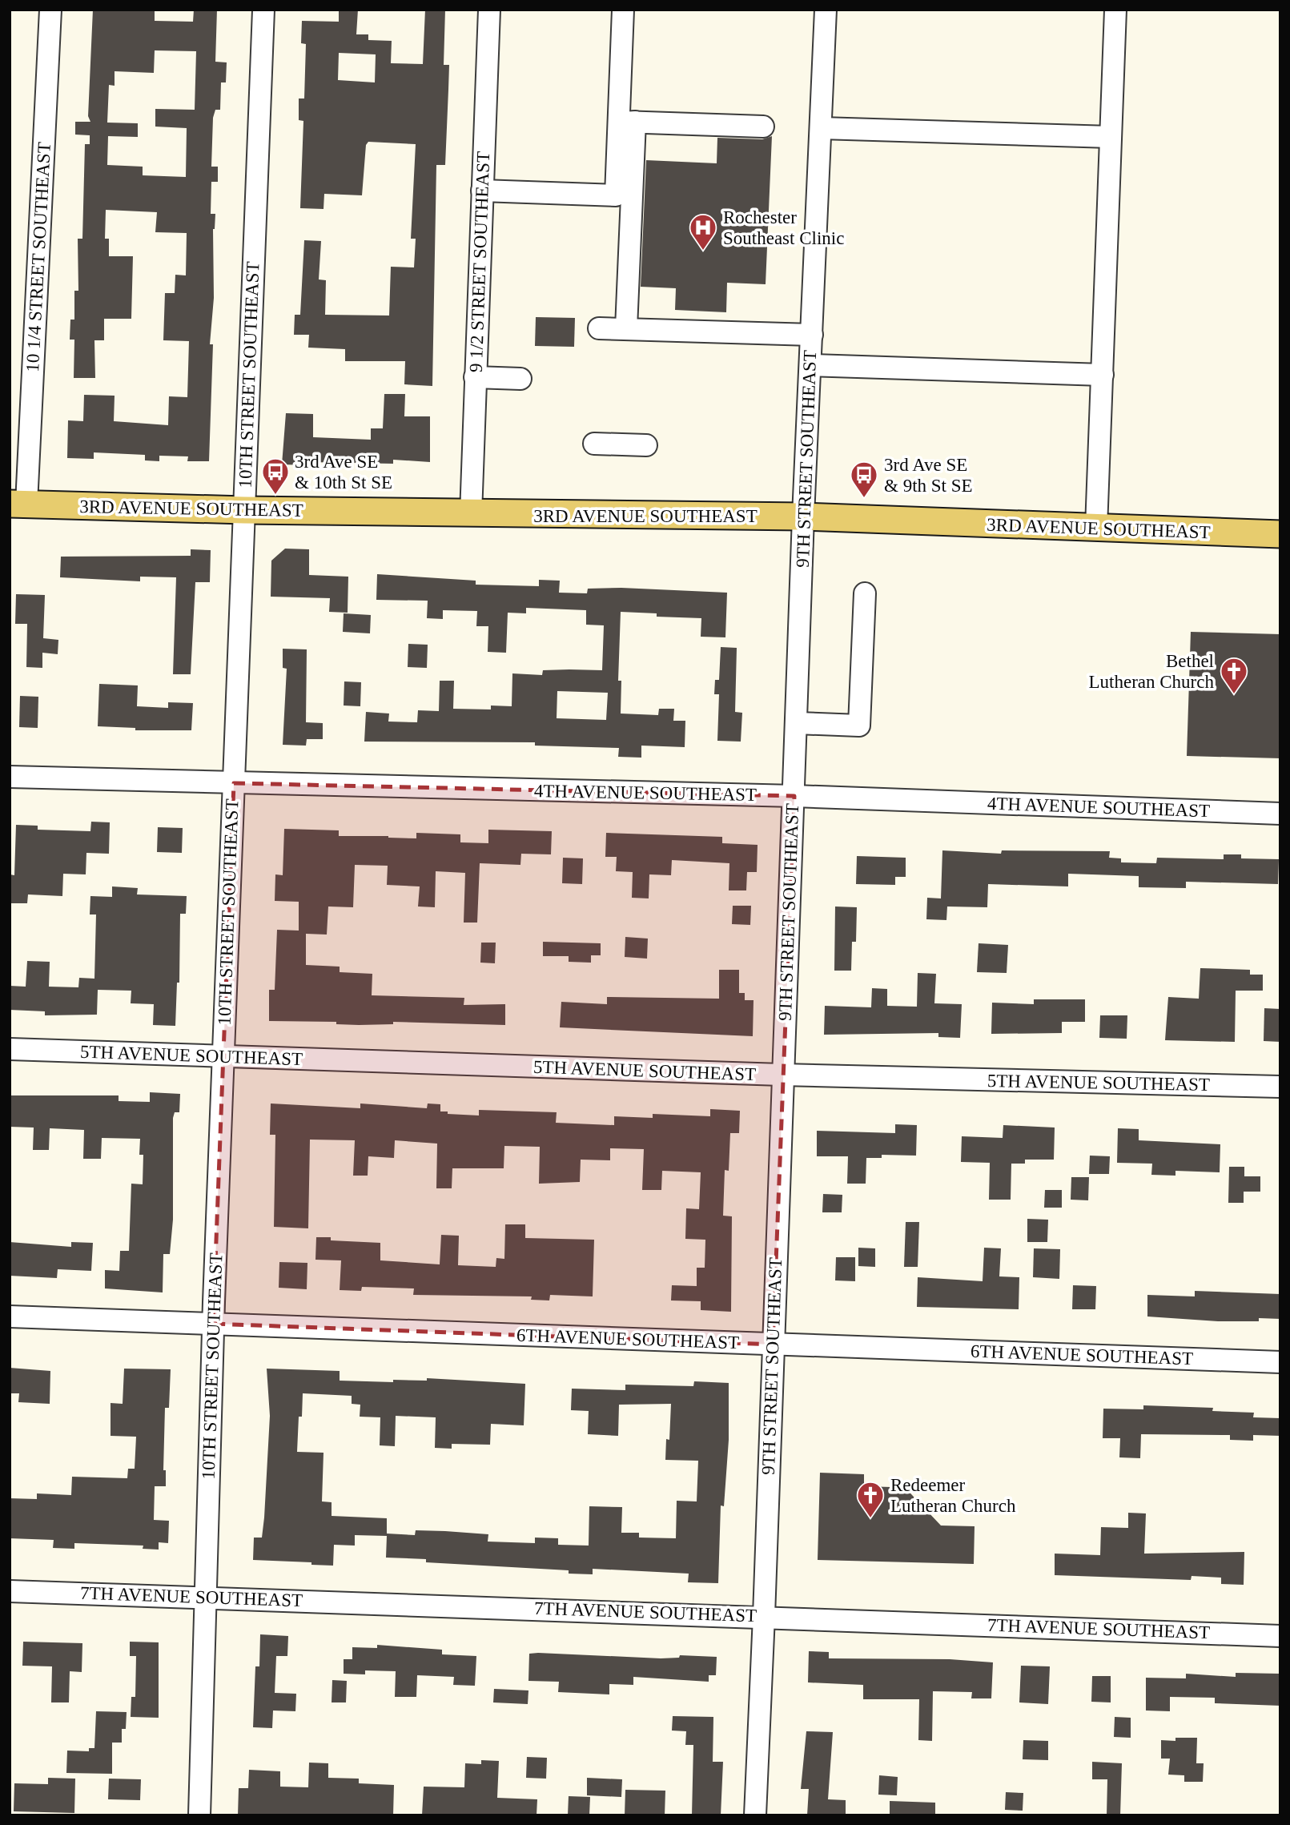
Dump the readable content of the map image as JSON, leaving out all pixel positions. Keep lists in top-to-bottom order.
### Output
{
  "streets": {
    "main road": ["3RD AVENUE SOUTHEAST"],
    "street": [
      "10 1/4 STREET SOUTHEAST",
      "9 1/2 STREET SOUTHEAST",
      "10TH STREET SOUTHEAST",
      "9TH STREET SOUTHEAST",
      "4TH AVENUE SOUTHEAST",
      "5TH AVENUE SOUTHEAST",
      "6TH AVENUE SOUTHEAST",
      "7TH AVENUE SOUTHEAST"
    ]
  },
  "crossings": [
    ["10 1/4 STREET SOUTHEAST", "3RD AVENUE SOUTHEAST"],
    ["9 1/2 STREET SOUTHEAST", "3RD AVENUE SOUTHEAST"],
    ["10TH STREET SOUTHEAST", "3RD AVENUE SOUTHEAST"],
    ["10TH STREET SOUTHEAST", "4TH AVENUE SOUTHEAST"],
    ["10TH STREET SOUTHEAST", "5TH AVENUE SOUTHEAST"],
    ["10TH STREET SOUTHEAST", "6TH AVENUE SOUTHEAST"],
    ["10TH STREET SOUTHEAST", "7TH AVENUE SOUTHEAST"],
    ["9TH STREET SOUTHEAST", "3RD AVENUE SOUTHEAST"],
    ["9TH STREET SOUTHEAST", "4TH AVENUE SOUTHEAST"],
    ["9TH STREET SOUTHEAST", "5TH AVENUE SOUTHEAST"],
    ["9TH STREET SOUTHEAST", "6TH AVENUE SOUTHEAST"],
    ["9TH STREET SOUTHEAST", "7TH AVENUE SOUTHEAST"]
  ],
  "places": {
    "hospital": ["Rochester Southeast Clinic"],
    "bus stop": ["3rd Ave SE & 10th St SE", "3rd Ave SE & 9th St SE"],
    "church": ["Bethel Lutheran Church", "Redeemer Lutheran Church"]
  }
}
